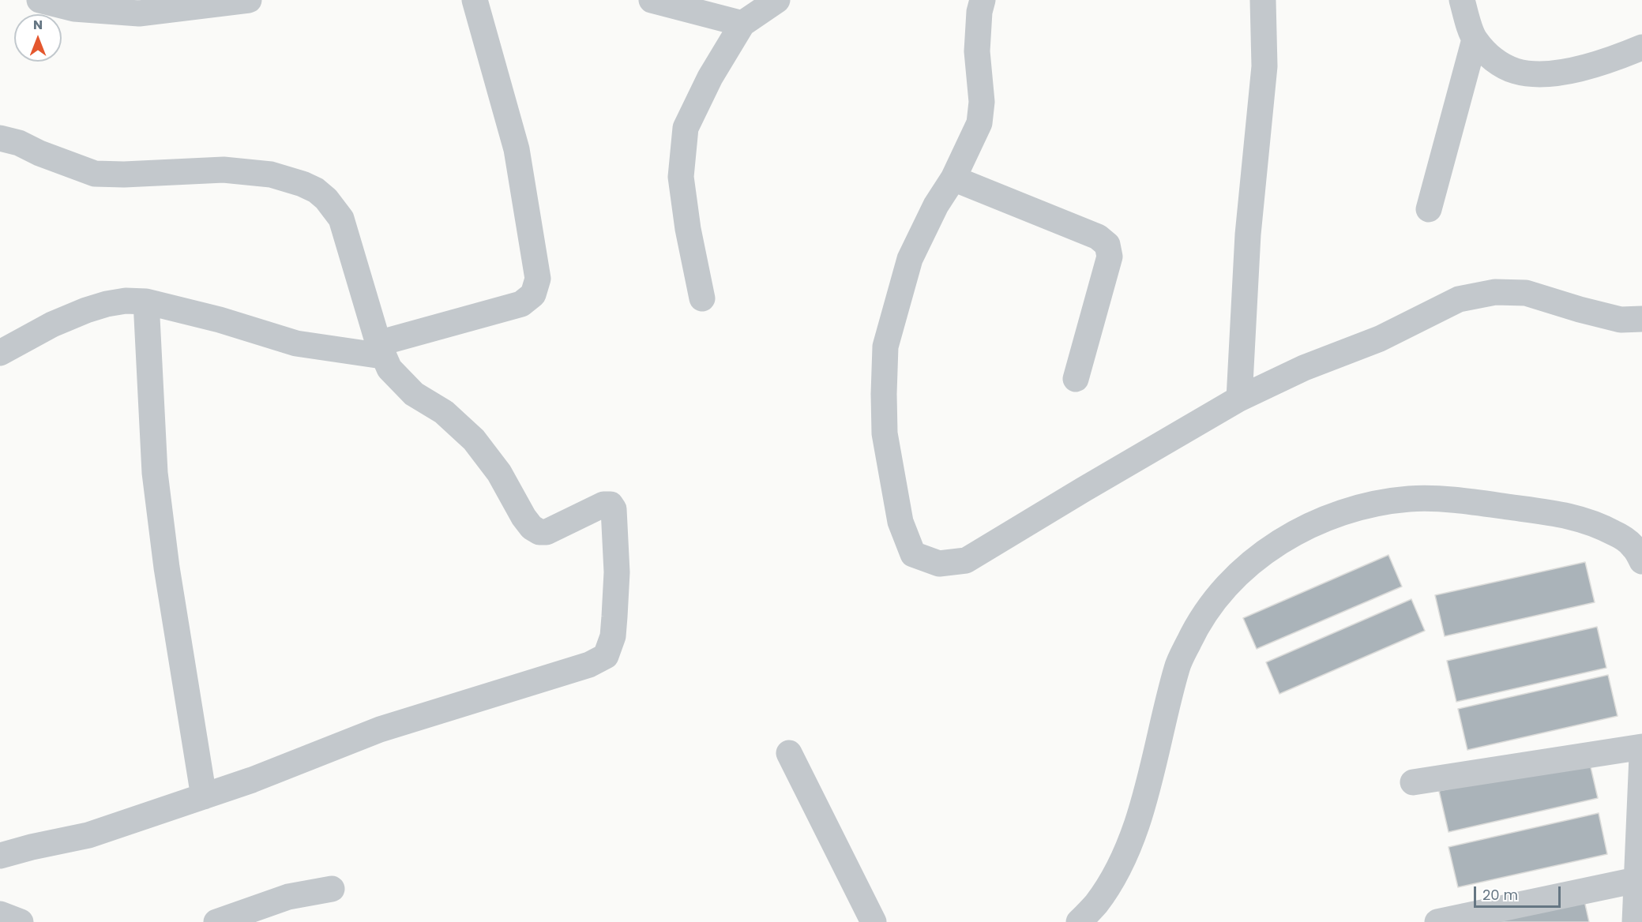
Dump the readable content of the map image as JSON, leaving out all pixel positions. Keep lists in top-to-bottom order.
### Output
{
  "scale_bar": "20 m",
  "north": "top"
}
